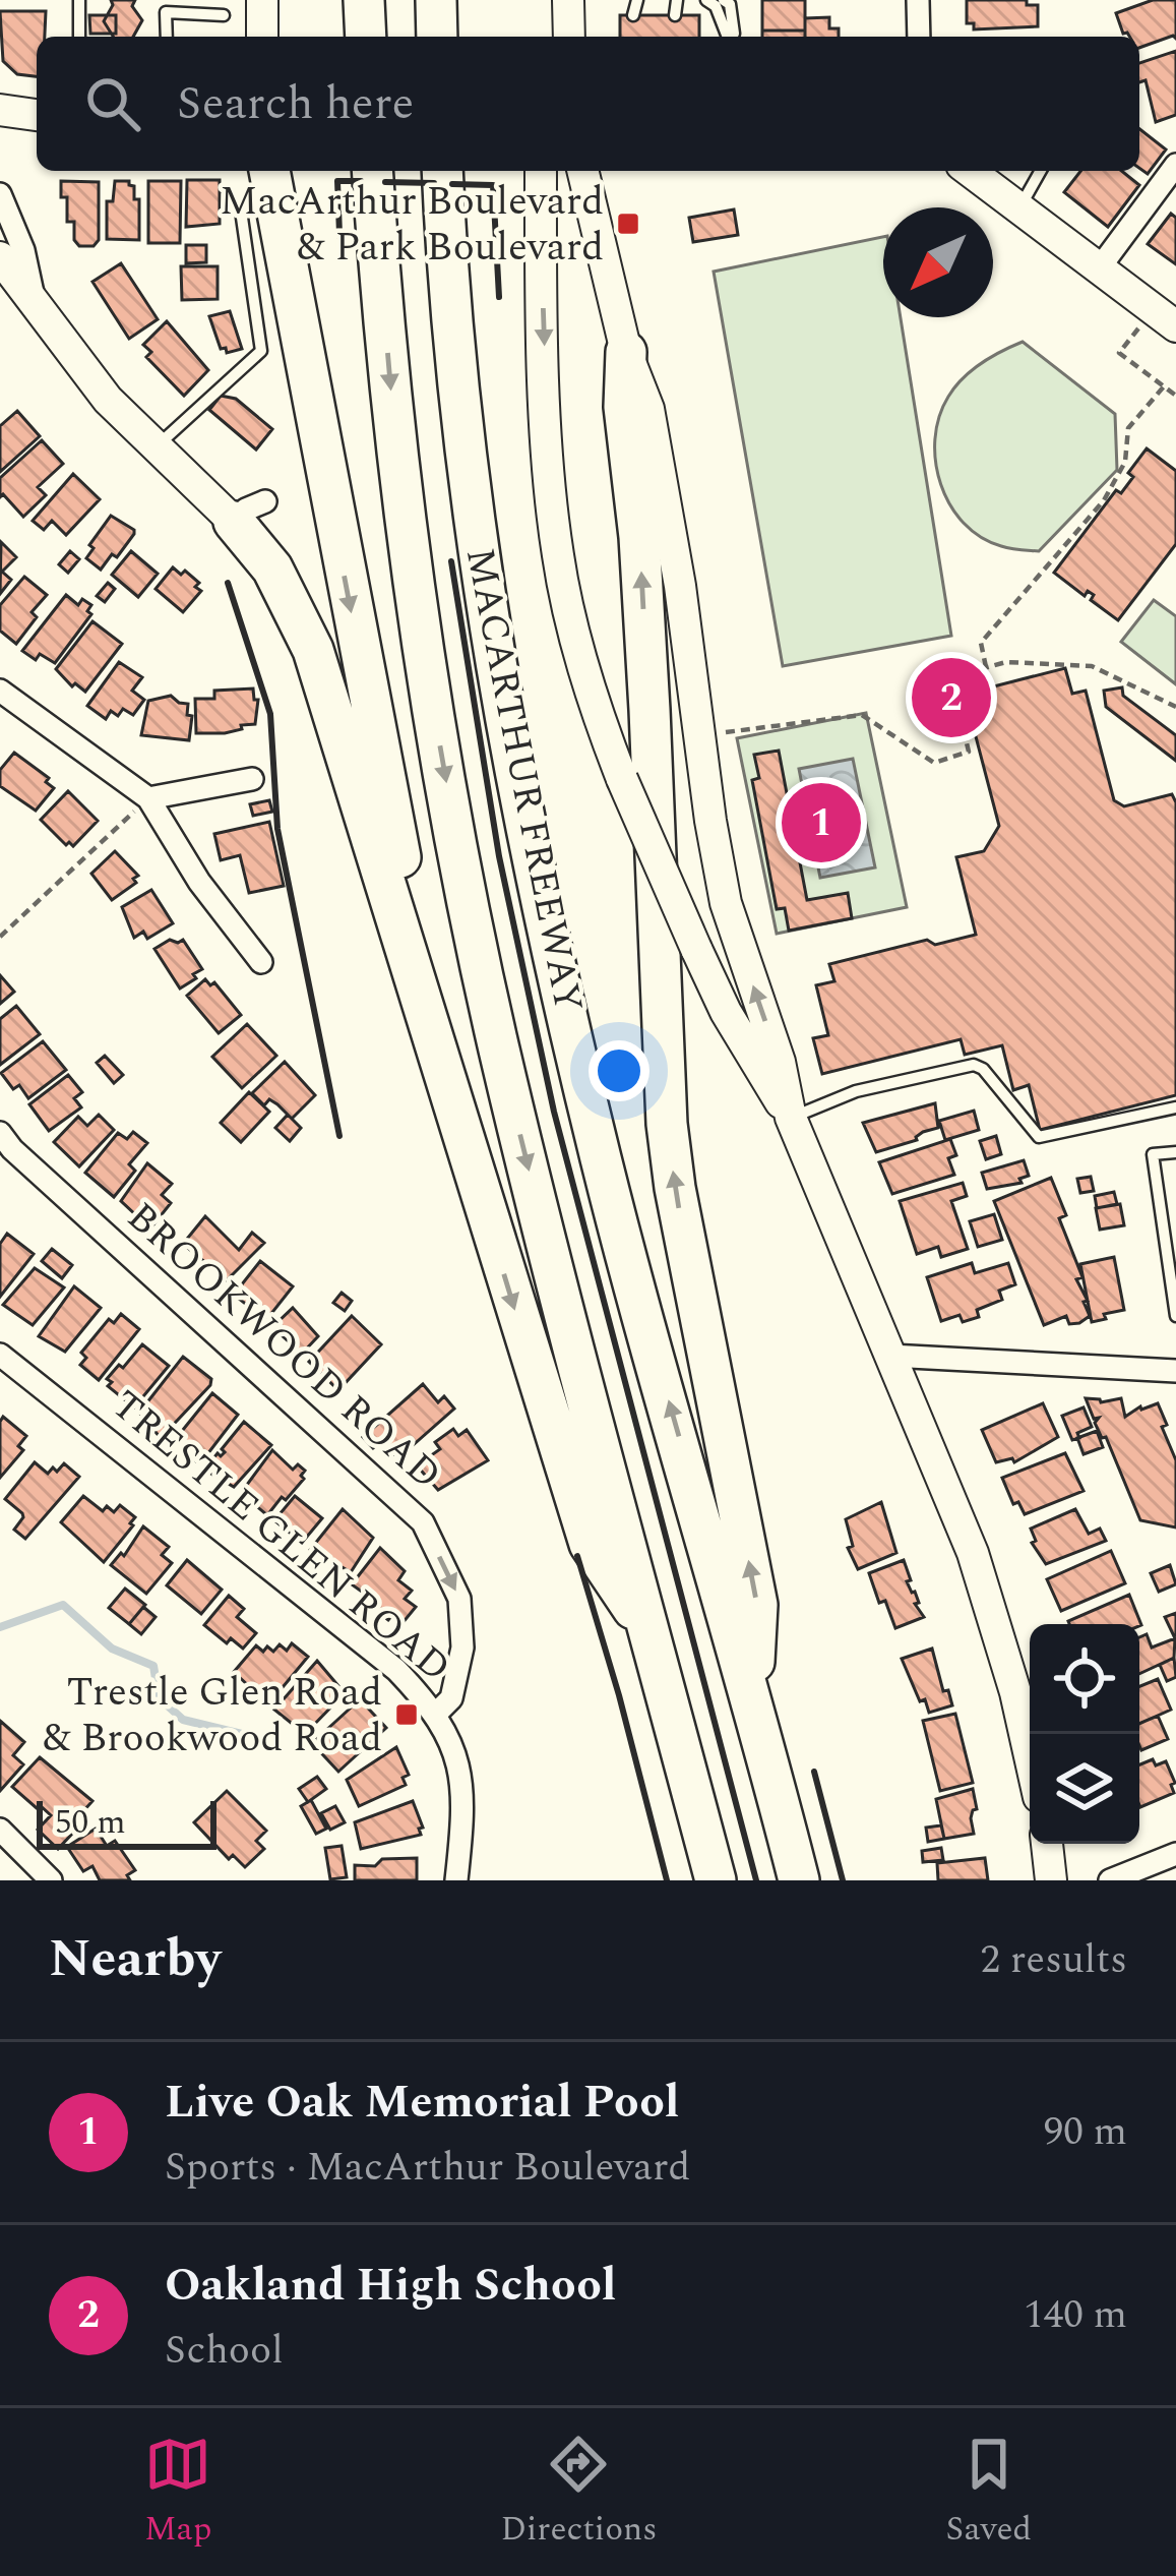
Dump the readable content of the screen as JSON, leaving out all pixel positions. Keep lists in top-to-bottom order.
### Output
{
  "streets": {
    "highway": ["MACARTHUR FREEWAY"],
    "street": ["BROOKWOOD ROAD", "TRESTLE GLEN ROAD"]
  },
  "crossings": [
    ["BROOKWOOD ROAD", "TRESTLE GLEN ROAD"]
  ],
  "one_way": ["BROOKWOOD ROAD"],
  "places": {
    "transit": ["MacArthur Boulevard & Park Boulevard", "Trestle Glen Road & Brookwood Road"]
  },
  "scale_bar": "50 m",
  "north": "bottom left",
  "page": {
    "search": "Search here",
    "pins": ["2", "1"],
    "scale": "50 m",
    "heading": ["Nearby", "2 results"],
    "list": [
      {
        "mark": "1",
        "name": "Live Oak Memorial Pool",
        "note": "Sports · MacArthur Boulevard",
        "value": "90 m"
      },
      {
        "mark": "2",
        "name": "Oakland High School",
        "note": "School",
        "value": "140 m"
      }
    ],
    "nav": ["Map", "Directions", "Saved"]
  }
}
